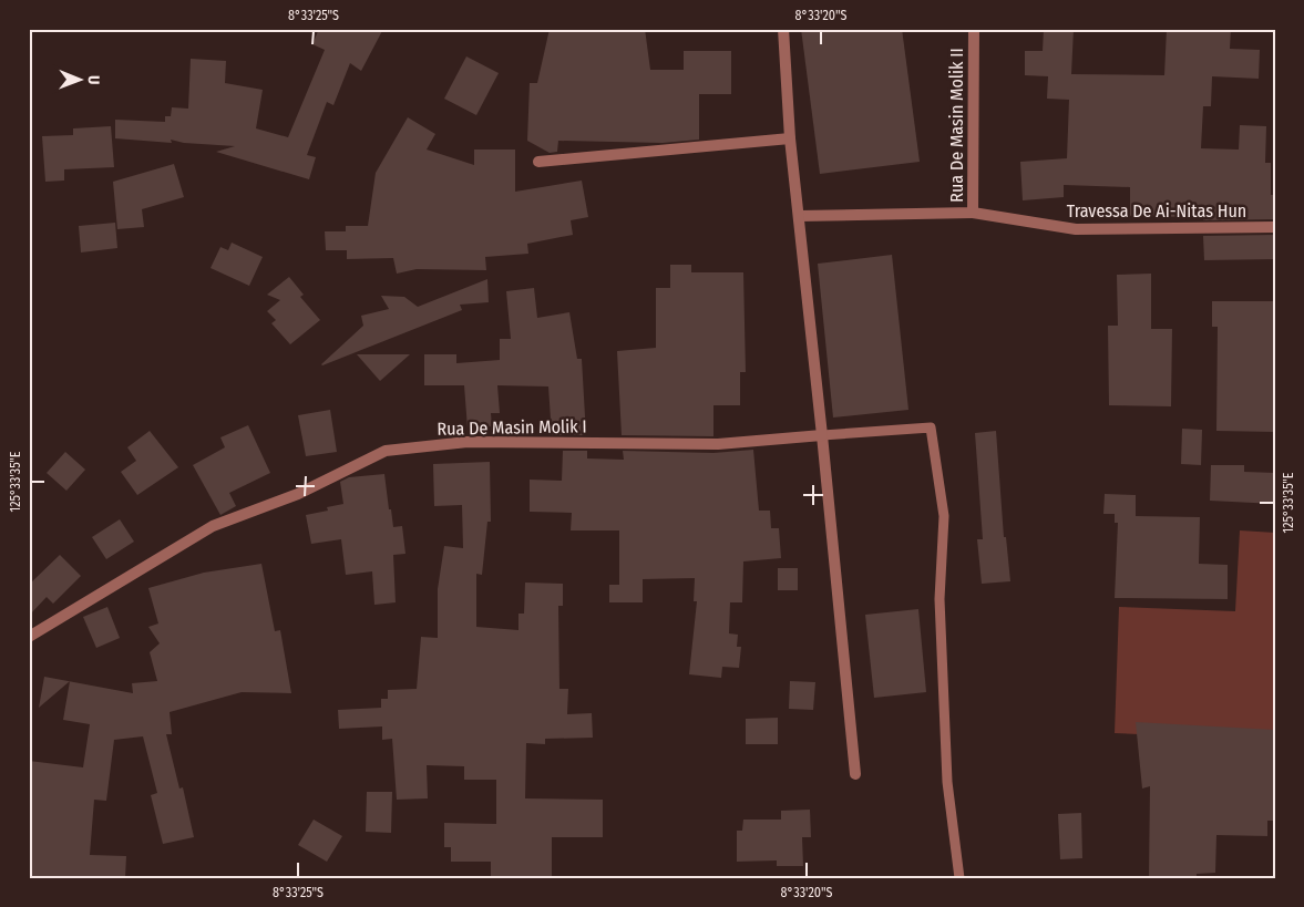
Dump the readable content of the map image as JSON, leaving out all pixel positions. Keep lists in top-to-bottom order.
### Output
{
  "streets": {
    "street": ["Rua De Masin Molik II", "Travessa De Ai-Nitas Hun", "Rua De Masin Molik I"]
  },
  "crossings": [
    ["Rua De Masin Molik II", "Travessa De Ai-Nitas Hun"]
  ],
  "north": "right",
  "coordinates": ["8°33'25\"S", "8°33'20\"S", "125°33'35\"E"]
}
